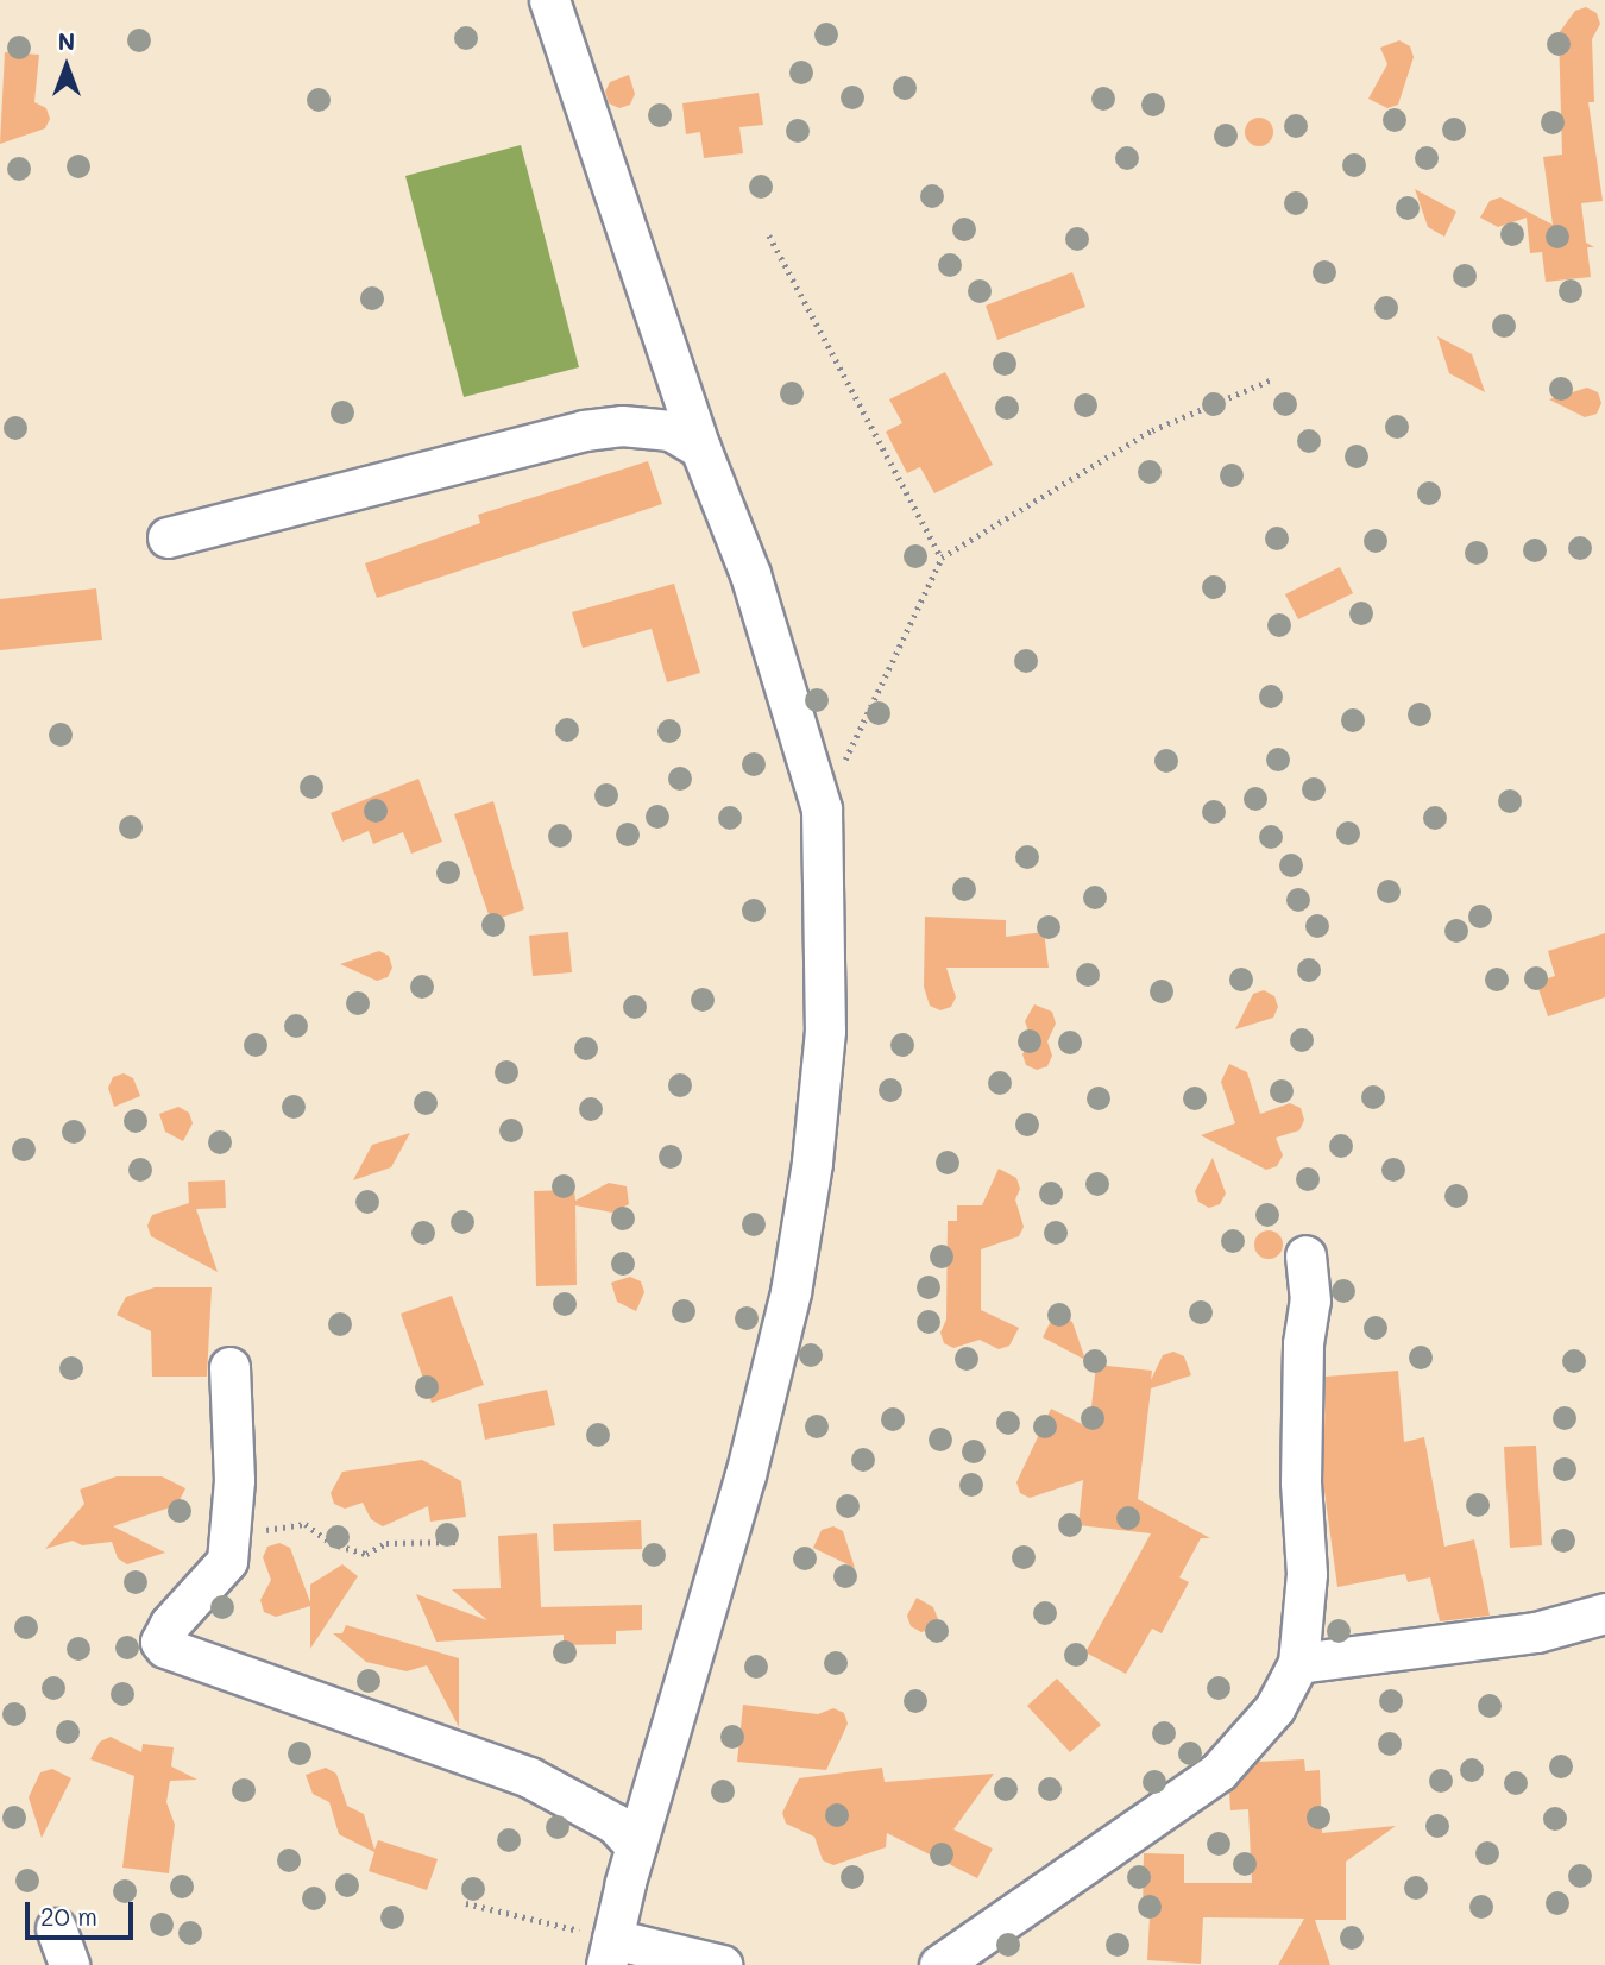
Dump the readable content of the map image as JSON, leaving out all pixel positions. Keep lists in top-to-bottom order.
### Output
{
  "scale_bar": "20 m",
  "north": "top"
}
